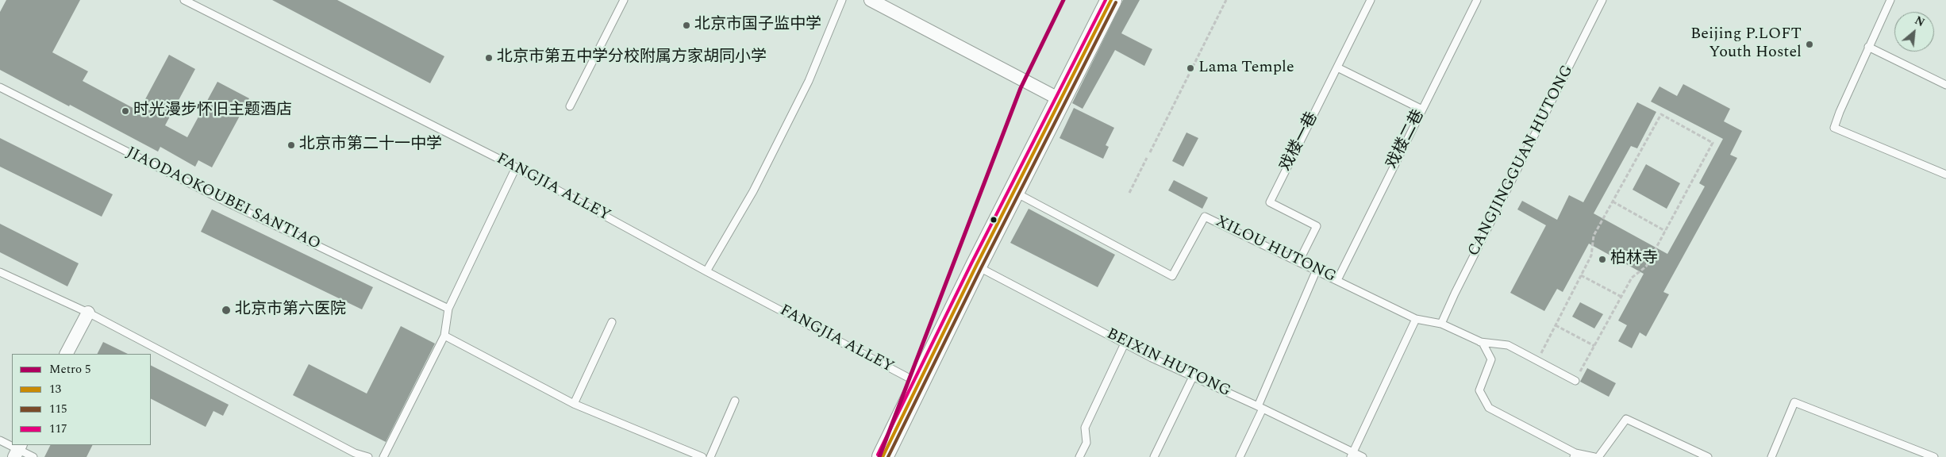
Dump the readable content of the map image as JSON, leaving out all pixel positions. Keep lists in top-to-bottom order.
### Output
{
  "streets": {
    "lane": [
      "戏楼二巷",
      "戏楼一巷",
      "CANGJINGGUAN HUTONG",
      "FANGJIA ALLEY",
      "JIAODAOKOUBEI SANTIAO",
      "XILOU HUTONG",
      "BEIXIN HUTONG"
    ]
  },
  "crossings": [
    ["戏楼二巷", "XILOU HUTONG"],
    ["戏楼一巷", "XILOU HUTONG"],
    ["CANGJINGGUAN HUTONG", "XILOU HUTONG"]
  ],
  "places": [
    "北京市国子监中学",
    "Beijing P.LOFT Youth Hostel",
    "北京市第五中学分校附属方家胡同小学",
    "Lama Temple",
    "时光漫步怀旧主题酒店",
    "北京市第二十一中学",
    "柏林寺",
    "北京市第六医院"
  ],
  "lines": [
    "metro line 5",
    "transit line 13",
    "transit line 117",
    "transit line 115"
  ],
  "legend": [
    "Metro 5",
    "13",
    "115",
    "117"
  ],
  "north": "top right"
}
